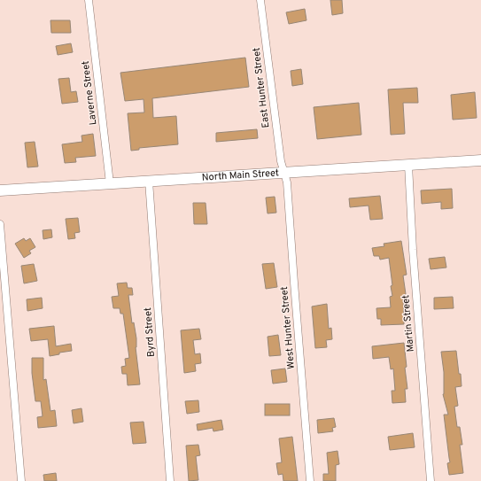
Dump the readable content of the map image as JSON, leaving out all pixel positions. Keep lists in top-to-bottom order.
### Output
{
  "streets": {
    "main road": ["North Main Street"],
    "street": [
      "East Hunter Street",
      "Laverne Street",
      "Martin Street",
      "West Hunter Street",
      "Byrd Street"
    ]
  },
  "crossings": [
    ["East Hunter Street", "North Main Street"],
    ["East Hunter Street", "West Hunter Street"],
    ["Laverne Street", "North Main Street"],
    ["North Main Street", "Martin Street"],
    ["North Main Street", "West Hunter Street"],
    ["North Main Street", "Byrd Street"]
  ]
}
